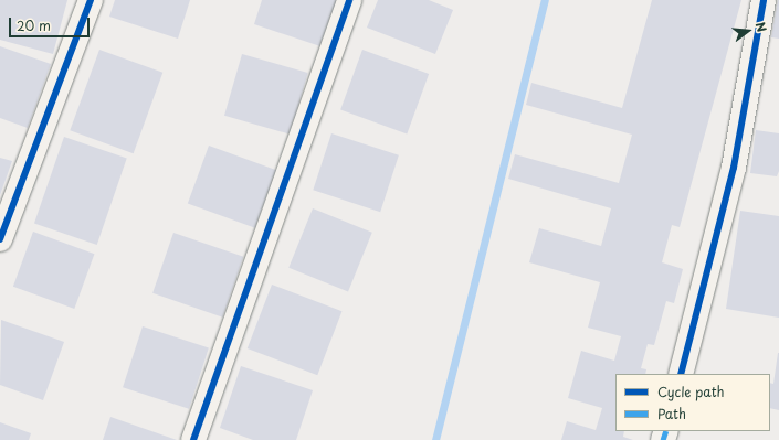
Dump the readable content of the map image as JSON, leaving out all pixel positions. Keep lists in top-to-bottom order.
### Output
{
  "legend": ["Cycle path", "Path"],
  "scale_bar": "20 m",
  "north": "right"
}
